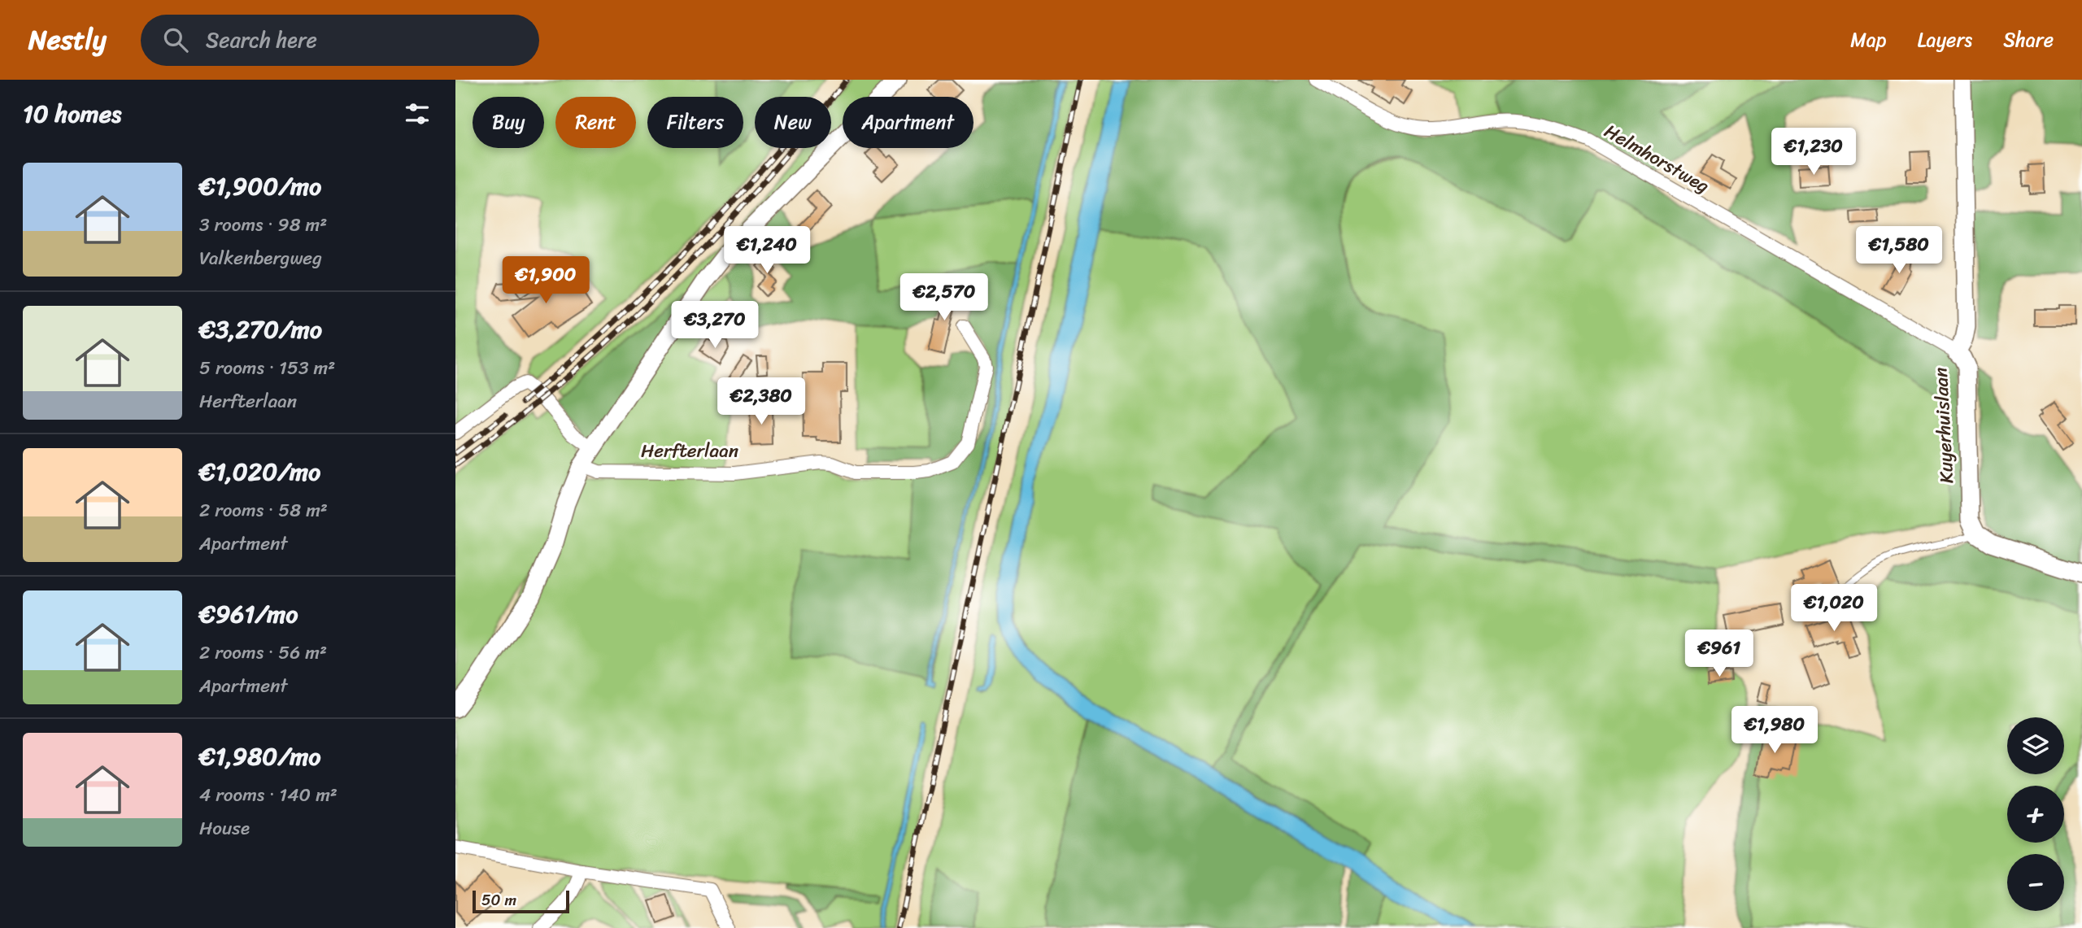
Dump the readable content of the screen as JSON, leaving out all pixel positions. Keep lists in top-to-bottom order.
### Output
{
  "streets": {
    "street": ["Helmhorstweg", "Kuyerhuislaan", "Herfterlaan"]
  },
  "crossings": [
    ["Helmhorstweg", "Kuyerhuislaan"]
  ],
  "scale_bar": "50 m",
  "page": {
    "header": "Nestly",
    "search": "Search here",
    "nav": ["Map", "Layers", "Share"],
    "heading": "10 homes",
    "chip": [
      "Buy",
      "Rent",
      "Filters",
      "New",
      "Apartment"
    ],
    "price": [
      "€1,230",
      "€1,240",
      "€1,580",
      "€1,900",
      "€2,570",
      "€3,270",
      "€2,380",
      "€1,020",
      "€961",
      "€1,980"
    ],
    "list": [
      {
        "name": "€1,900/mo",
        "note": "3 rooms · 98 m² · Valkenbergweg"
      },
      {
        "name": "€3,270/mo",
        "note": "5 rooms · 153 m² · Herfterlaan"
      },
      {
        "name": "€1,020/mo",
        "note": "2 rooms · 58 m² · Apartment"
      },
      {
        "name": "€961/mo",
        "note": "2 rooms · 56 m² · Apartment"
      },
      {
        "name": "€1,980/mo",
        "note": "4 rooms · 140 m² · House"
      }
    ],
    "map_buttons": ["+", "−"],
    "scale": "50 m"
  }
}
